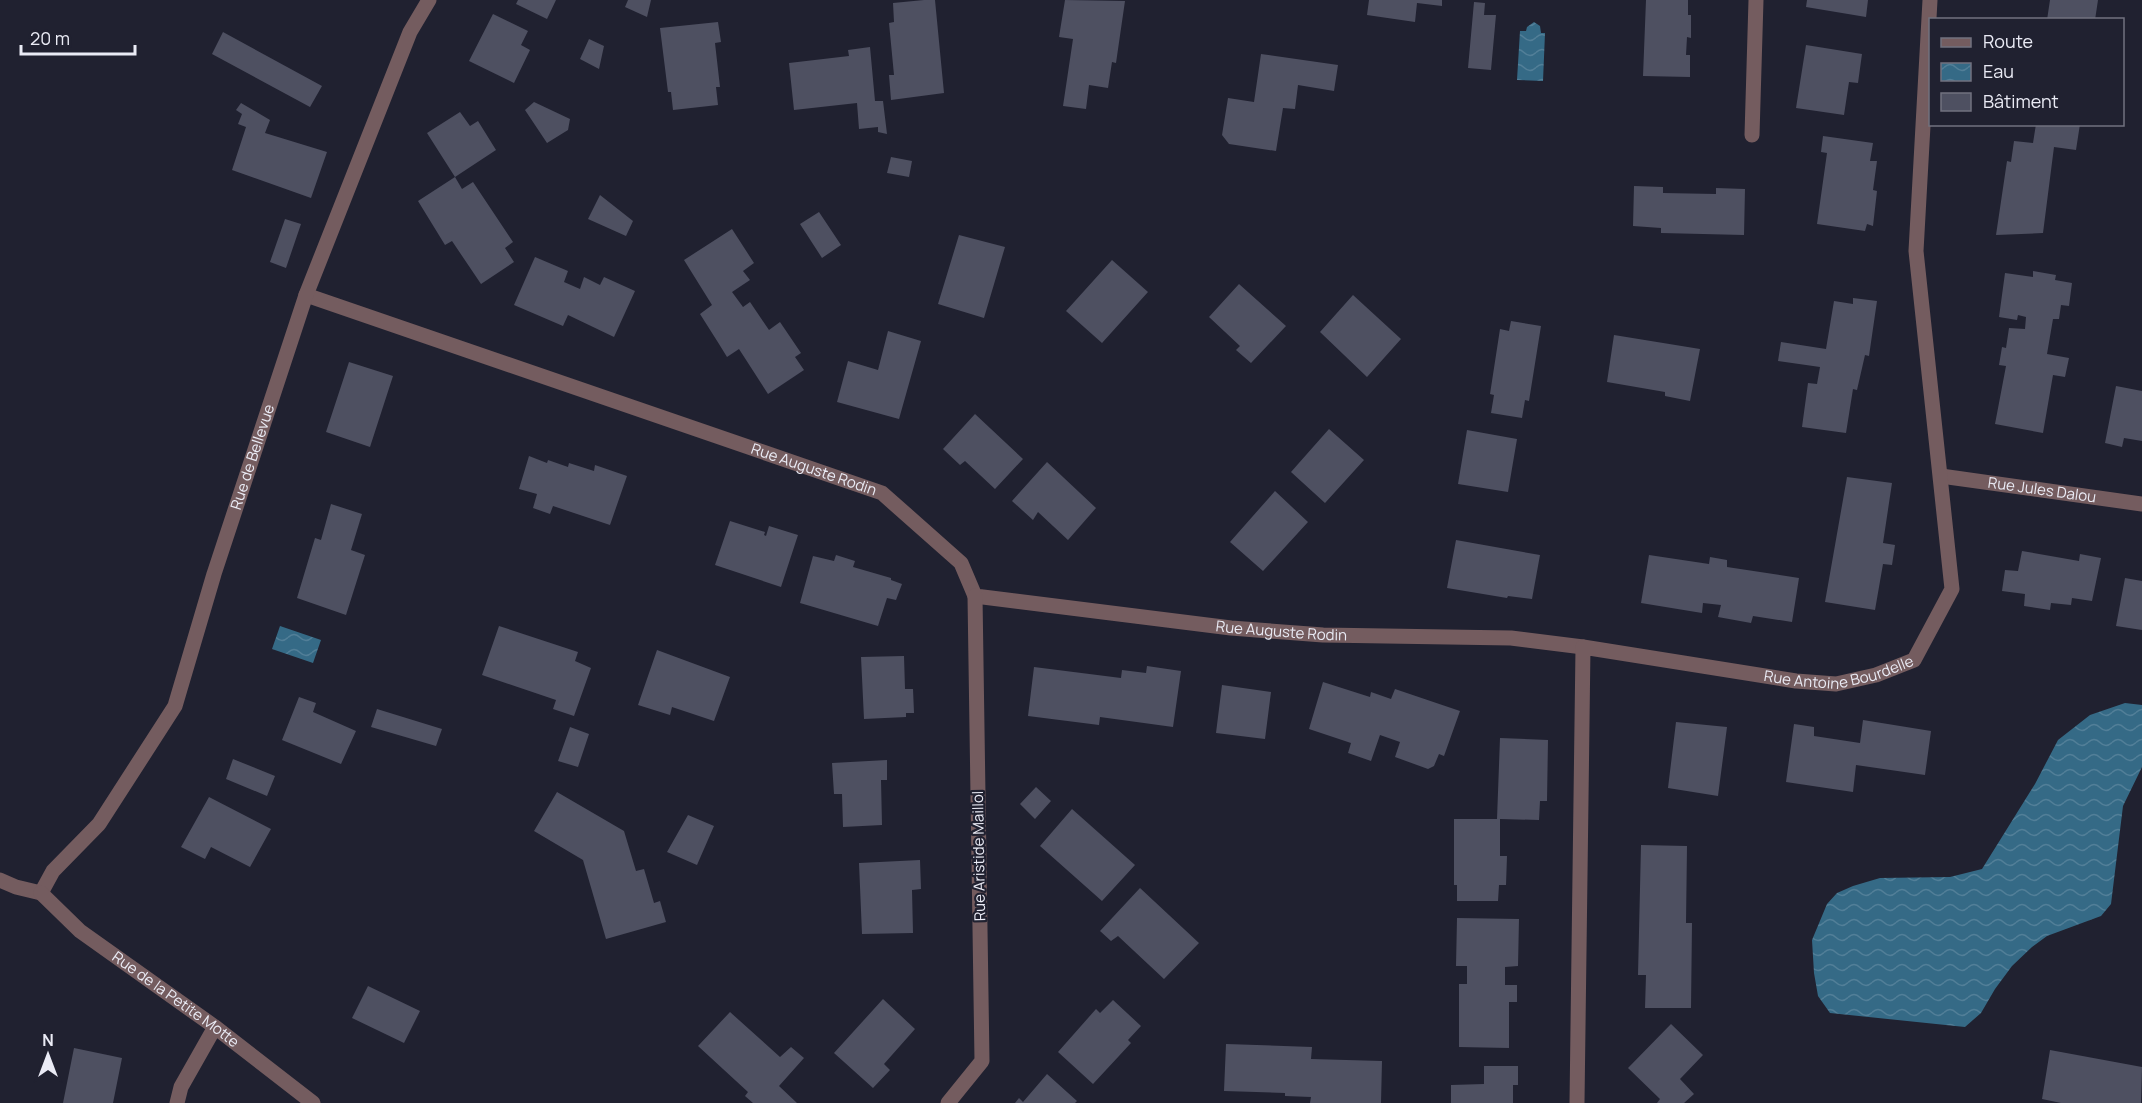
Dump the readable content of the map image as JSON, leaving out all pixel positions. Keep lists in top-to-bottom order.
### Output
{
  "streets": {
    "street": [
      "Rue de Bellevue",
      "Rue Auguste Rodin",
      "Rue Jules Dalou",
      "Rue Antoine Bourdelle",
      "Rue Aristide Maillol",
      "Rue de la Petite Motte"
    ]
  },
  "crossings": [
    ["Rue de Bellevue", "Rue Auguste Rodin"],
    ["Rue de Bellevue", "Rue de la Petite Motte"],
    ["Rue Auguste Rodin", "Rue Antoine Bourdelle"],
    ["Rue Auguste Rodin", "Rue Aristide Maillol"],
    ["Rue Jules Dalou", "Rue Antoine Bourdelle"]
  ],
  "legend": ["Route", "Eau", "Bâtiment"],
  "scale_bar": "20 m",
  "north": "top"
}
